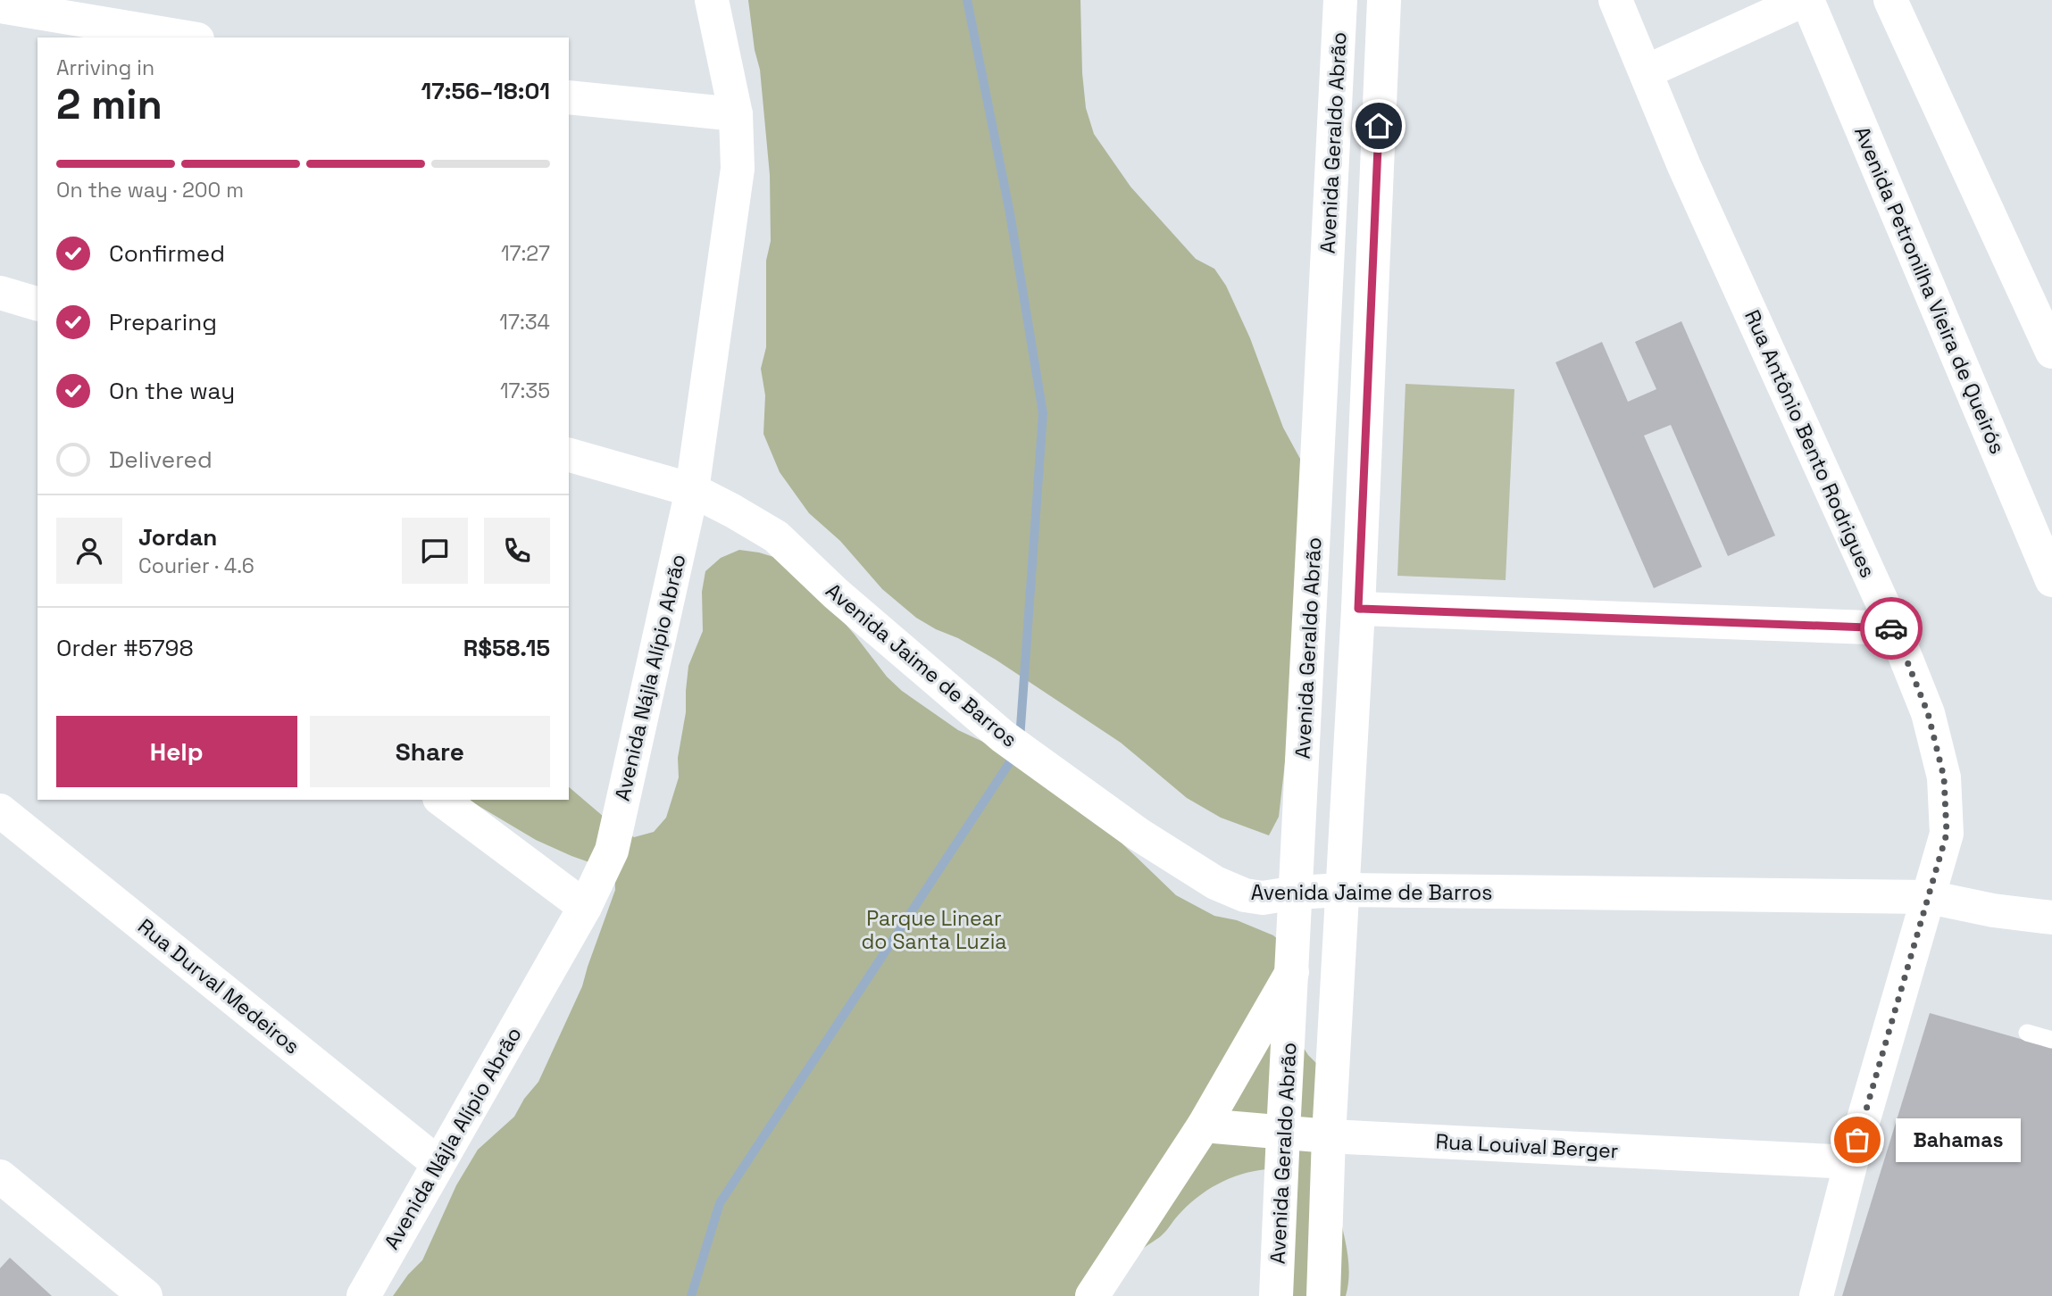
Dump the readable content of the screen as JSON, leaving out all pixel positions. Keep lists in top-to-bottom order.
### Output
{
  "streets": {
    "street": [
      "Avenida Geraldo Abrão",
      "Avenida Petronilha Vieira de Queirós",
      "Rua Antônio Bento Rodrigues",
      "Avenida Jaime de Barros",
      "Avenida Nájla Alípio Abrão",
      "Rua Durval Medeiros",
      "Rua Louival Berger"
    ]
  },
  "crossings": [
    ["Avenida Geraldo Abrão", "Avenida Jaime de Barros"],
    ["Avenida Geraldo Abrão", "Rua Louival Berger"],
    ["Rua Antônio Bento Rodrigues", "Avenida Jaime de Barros"],
    ["Rua Antônio Bento Rodrigues", "Rua Louival Berger"],
    ["Avenida Jaime de Barros", "Avenida Nájla Alípio Abrão"],
    ["Avenida Nájla Alípio Abrão", "Rua Durval Medeiros"]
  ],
  "parks": ["Parque Linear do Santa Luzia"],
  "places": ["Bahamas"],
  "page": {
    "heading": ["2 min", "Arriving in", "17:56–18:01"],
    "panel": [
      "Jordan",
      "Courier · 4.6",
      "Order #5798",
      "R$58.15"
    ],
    "bar": "On the way · 200 m",
    "list": [
      ["Confirmed", "17:27"],
      ["Preparing", "17:34"],
      ["On the way", "17:35"],
      "Delivered"
    ],
    "buttons": ["Help", "Share"],
    "bubble": "Bahamas"
  }
}
